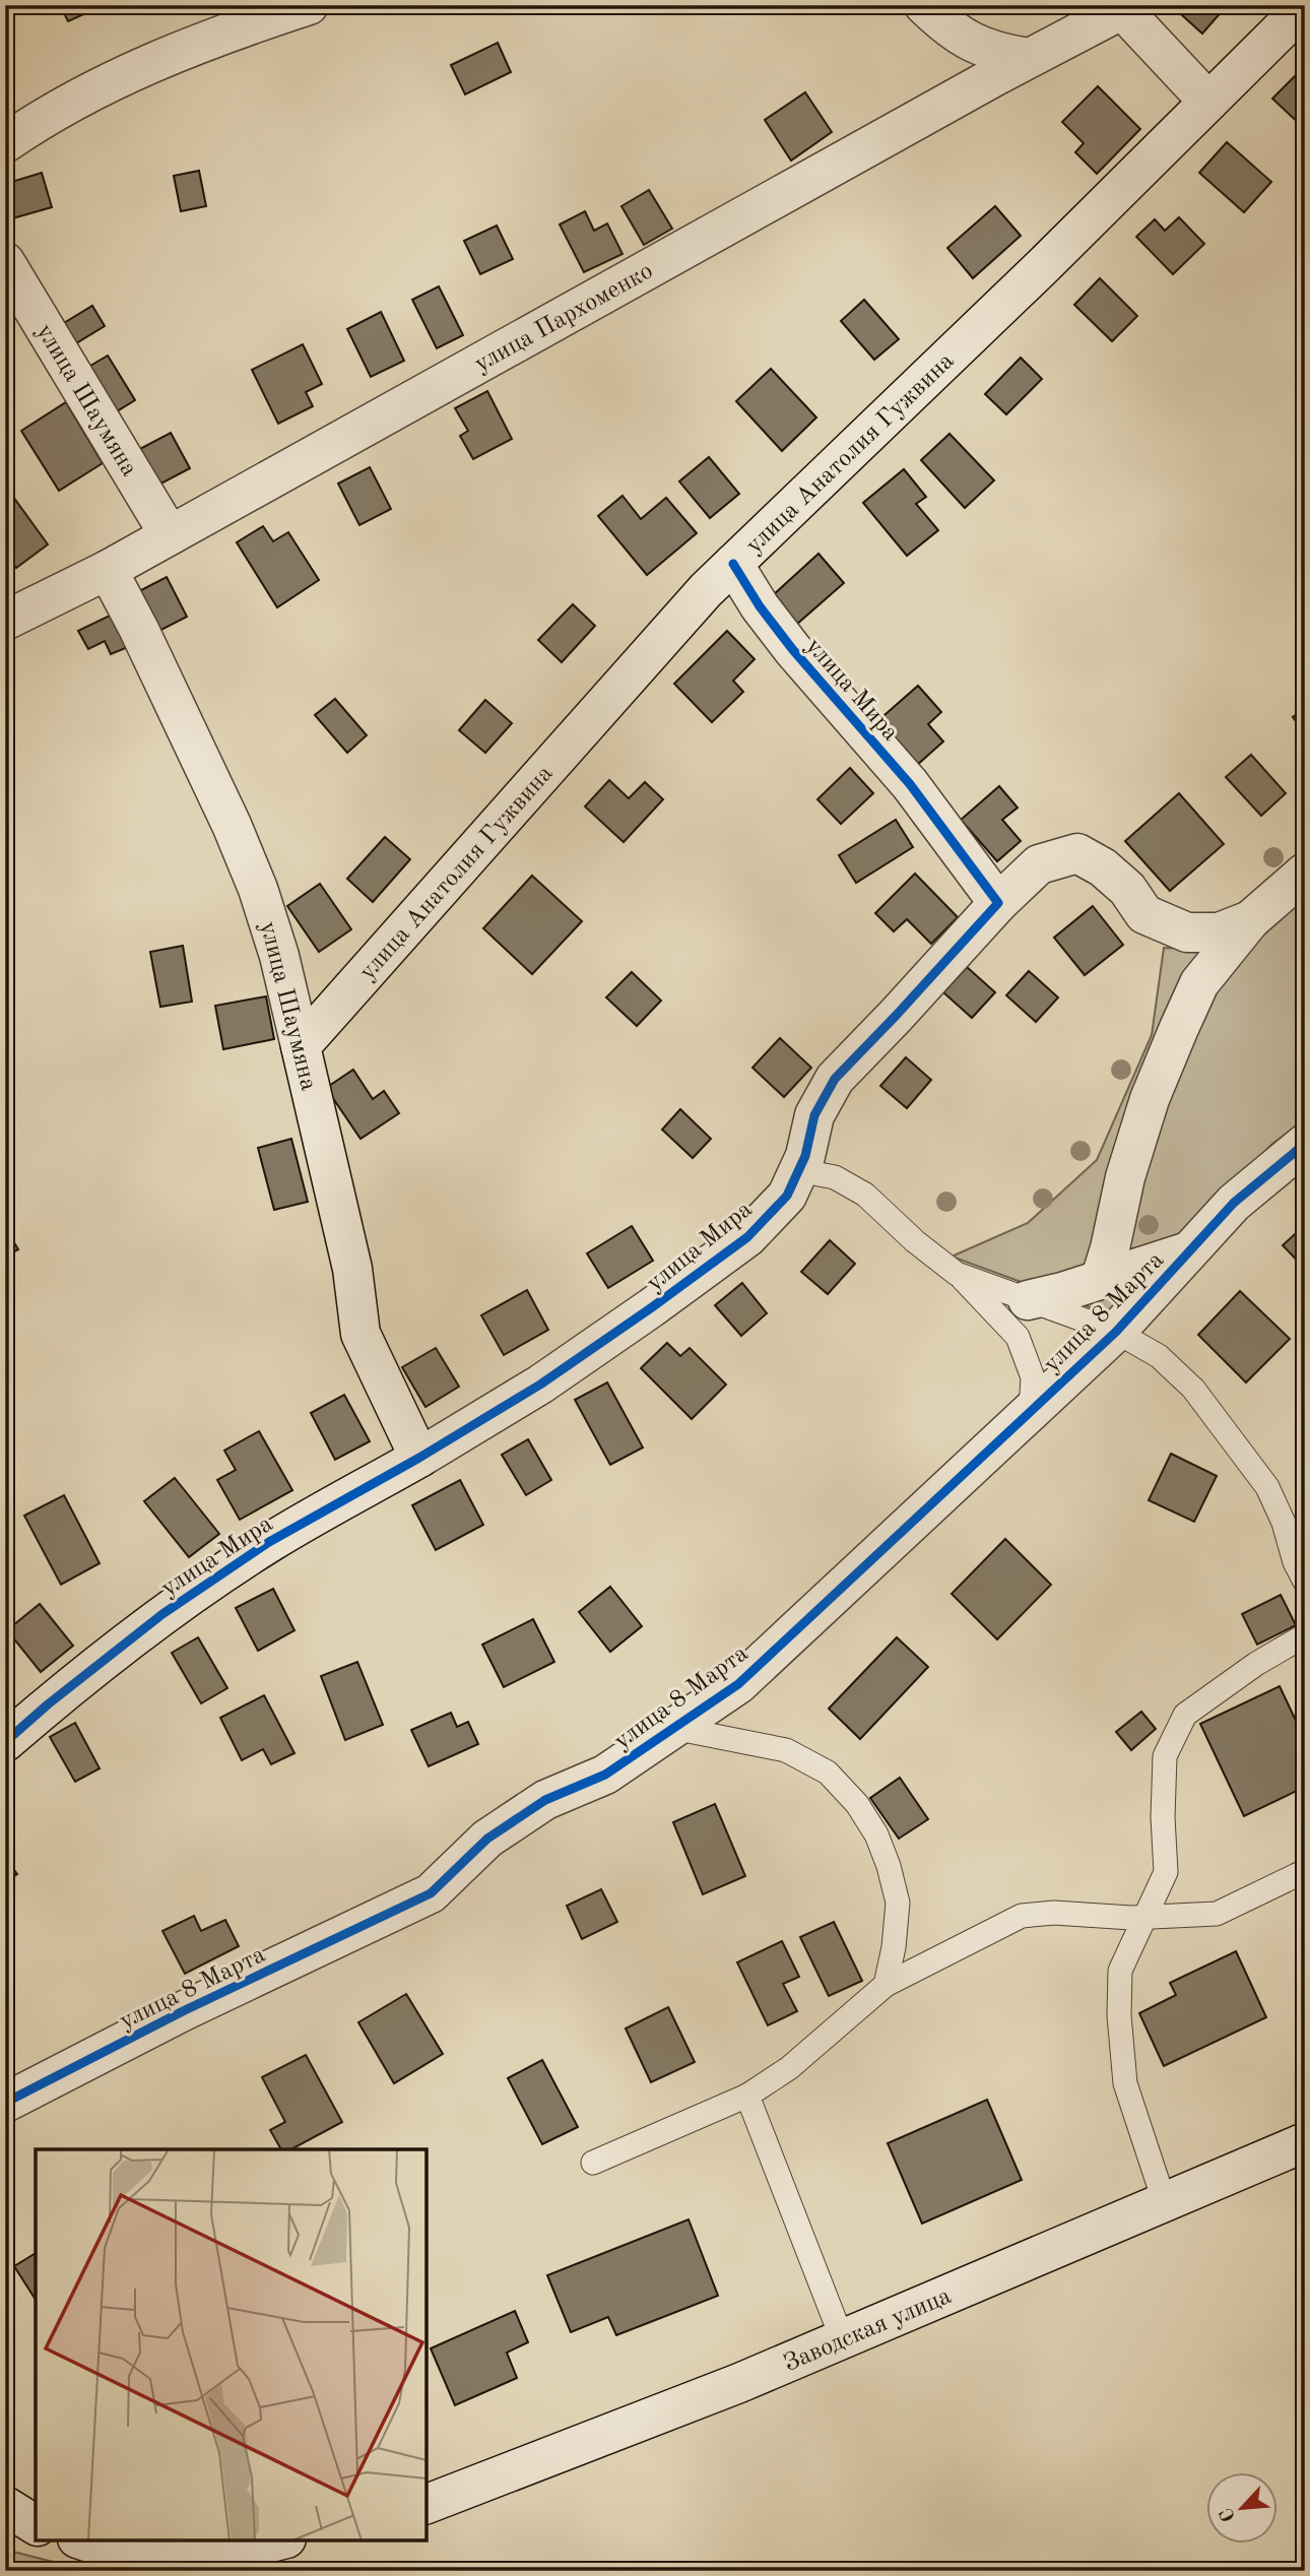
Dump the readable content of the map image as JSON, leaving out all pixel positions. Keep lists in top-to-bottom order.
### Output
{
  "streets": {
    "street": [
      "улица Пархоменко",
      "улица Шаумяна",
      "улица Анатолия Гужвина",
      "улица Мира",
      "улица 8 Марта",
      "Заводская улица"
    ]
  },
  "crossings": [
    ["улица Пархоменко", "улица Шаумяна"],
    ["улица Шаумяна", "улица Анатолия Гужвина"],
    ["улица Шаумяна", "улица Мира"],
    ["улица Анатолия Гужвина", "улица Мира"]
  ],
  "north": "bottom left"
}
